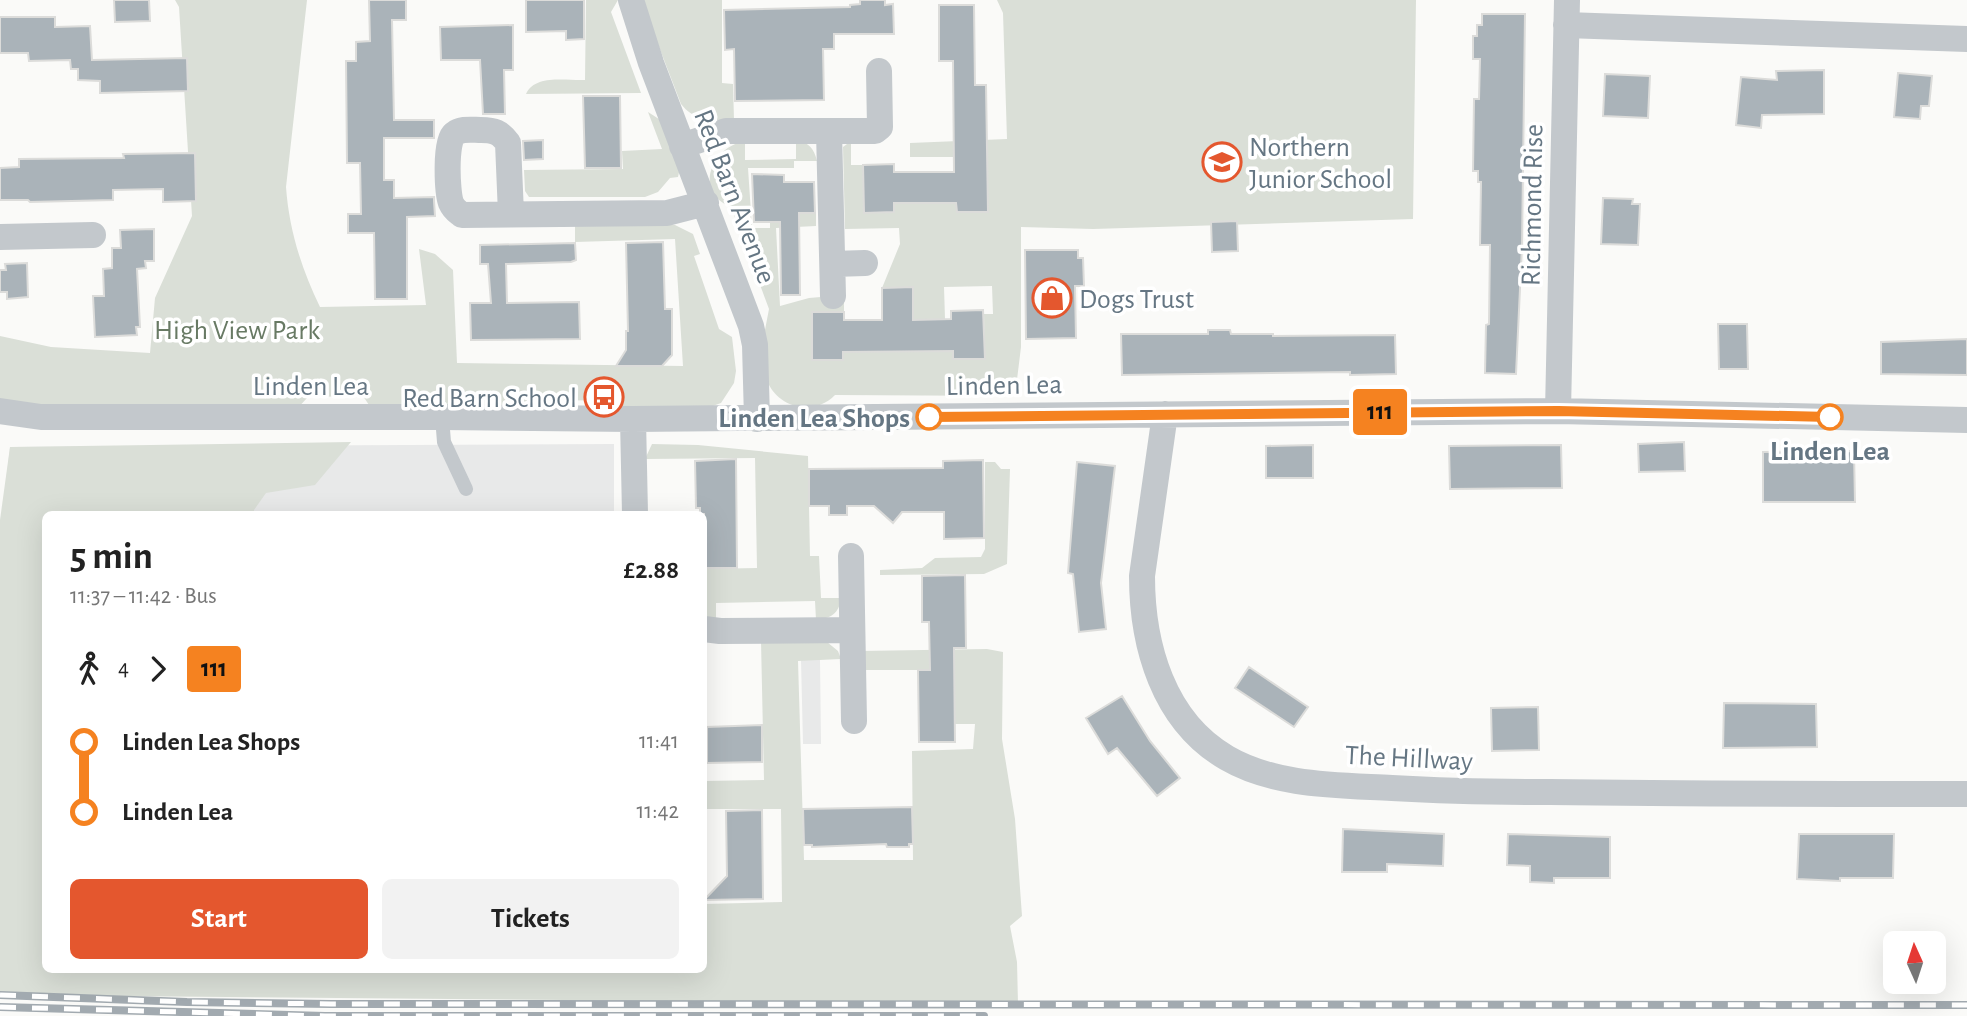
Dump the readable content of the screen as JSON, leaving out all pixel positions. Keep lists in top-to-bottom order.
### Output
{
  "streets": {
    "street": [
      "Red Barn Avenue",
      "Richmond Rise",
      "Linden Lea",
      "The Hillway"
    ]
  },
  "crossings": [
    ["Red Barn Avenue", "Linden Lea"],
    ["Richmond Rise", "Linden Lea"],
    ["Linden Lea", "The Hillway"]
  ],
  "parks": ["High View Park"],
  "places": {
    "school or university": ["Northern Junior School"],
    "shop": ["Dogs Trust"],
    "bus stop": ["Red Barn School"],
    "other": ["Linden Lea Shops", "Linden Lea"]
  },
  "lines": ["bus line 111"],
  "north": "top",
  "page": {
    "on_map": "111",
    "heading": ["5 min", "11:37 – 11:42 · Bus", "£2.88"],
    "legs": ["4", "111"],
    "list": [
      {
        "name": "Linden Lea Shops",
        "value": "11:41"
      },
      {
        "name": "Linden Lea",
        "value": "11:42"
      }
    ],
    "buttons": ["Start", "Tickets"]
  }
}
